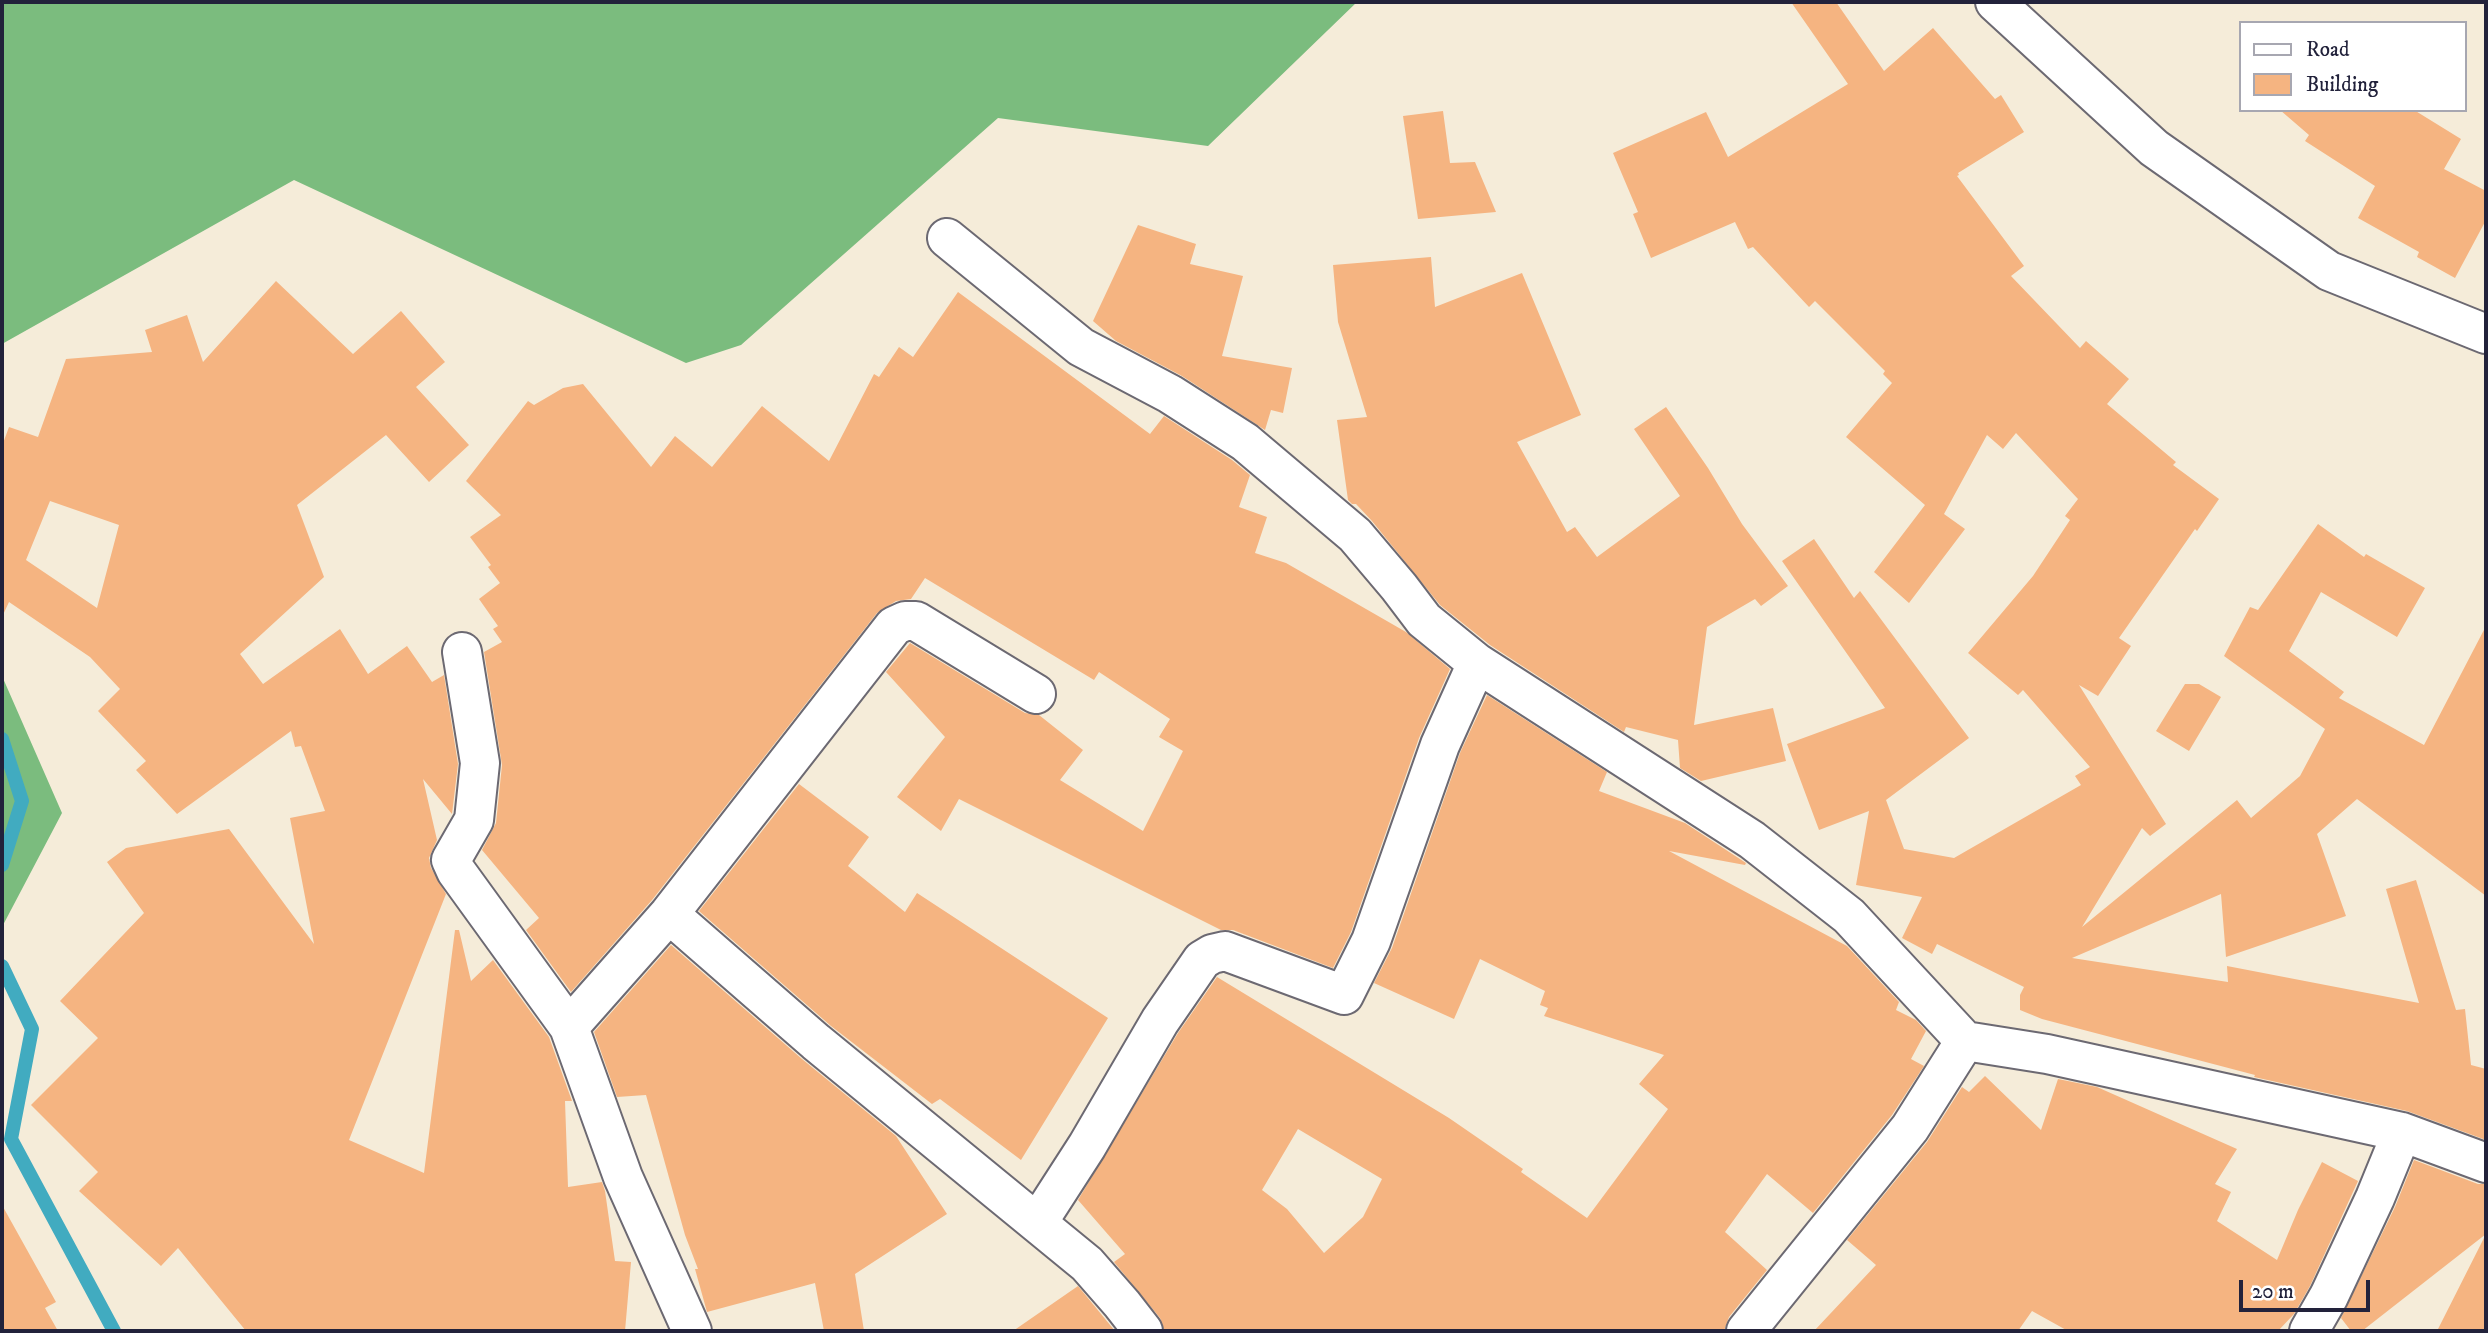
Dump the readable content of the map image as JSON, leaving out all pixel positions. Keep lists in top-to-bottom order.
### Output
{
  "legend": ["Road", "Building"],
  "scale_bar": "20 m"
}
